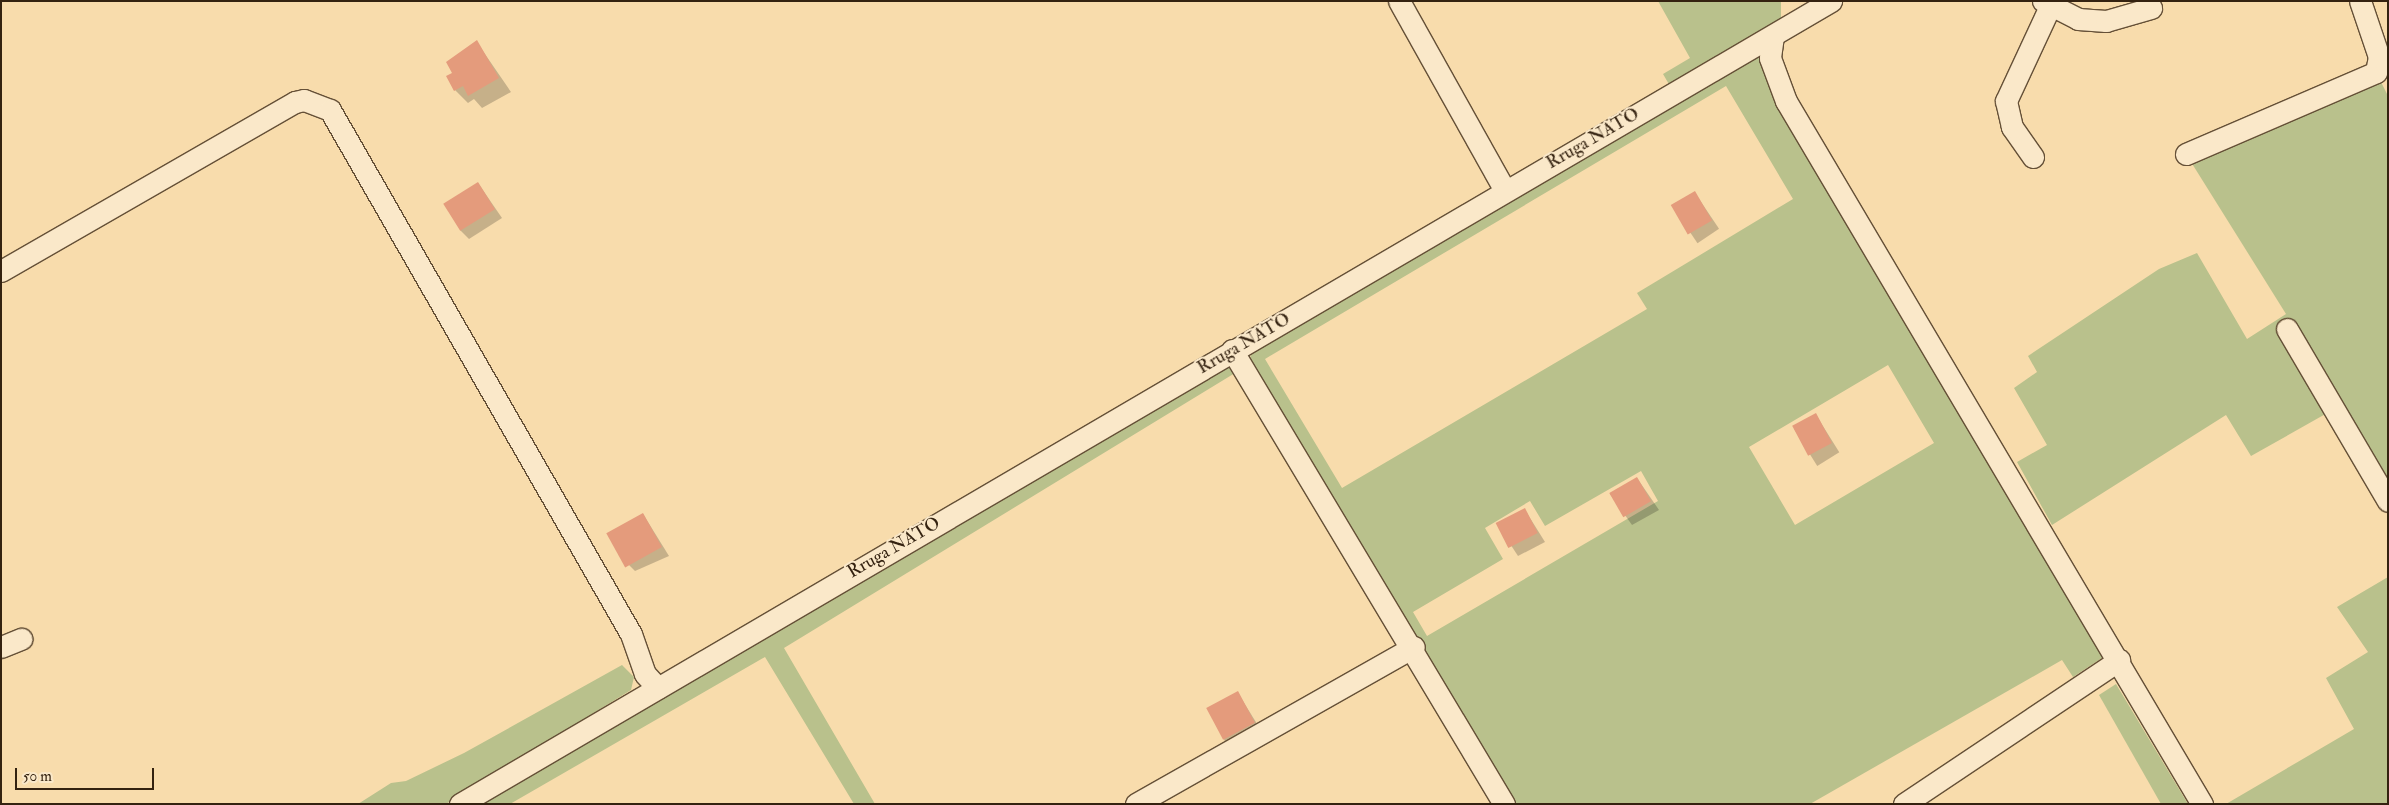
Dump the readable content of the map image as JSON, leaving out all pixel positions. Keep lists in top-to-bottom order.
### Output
{
  "streets": {
    "street": ["Rruga NATO"]
  },
  "scale_bar": "50 m"
}
